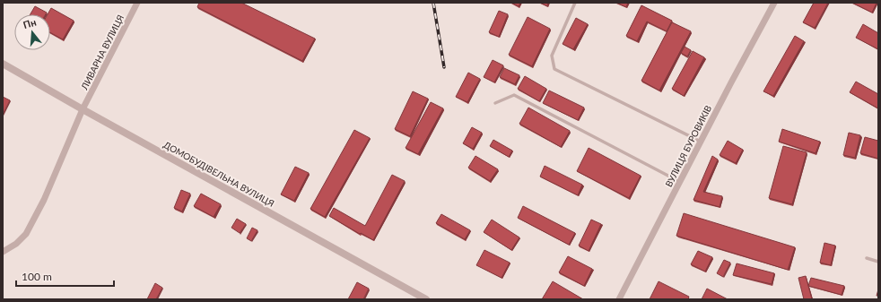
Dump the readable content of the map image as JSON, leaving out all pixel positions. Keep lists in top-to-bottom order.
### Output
{
  "streets": {
    "street": ["ЛИВАРНА ВУЛИЦЯ", "ВУЛИЦЯ БУРОВИКІВ", "ДОМОБУДІВЕЛЬНА ВУЛИЦЯ"]
  },
  "crossings": [
    ["ЛИВАРНА ВУЛИЦЯ", "ДОМОБУДІВЕЛЬНА ВУЛИЦЯ"]
  ],
  "scale_bar": "100 m",
  "north": "top"
}
